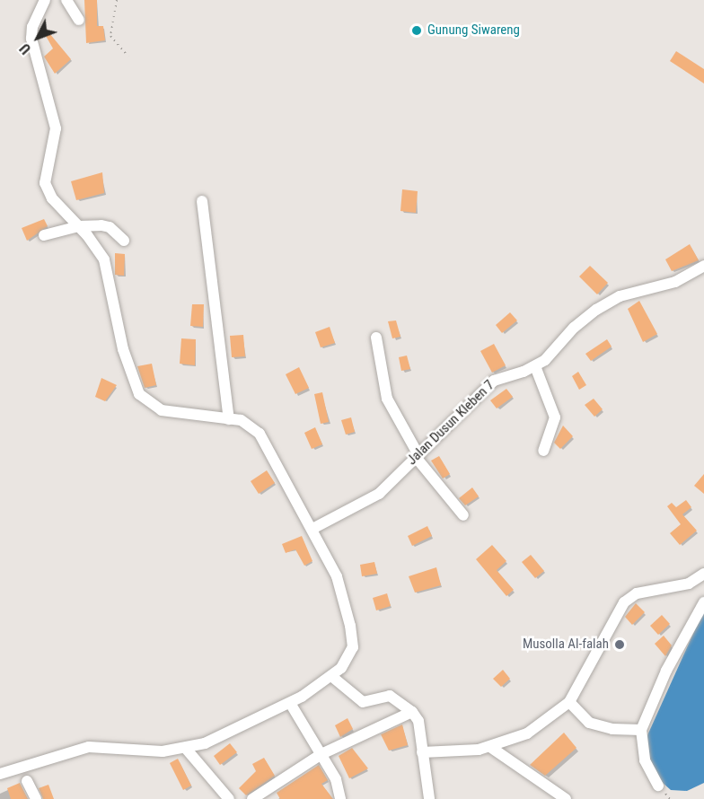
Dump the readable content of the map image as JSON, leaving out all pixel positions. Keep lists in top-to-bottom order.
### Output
{
  "streets": {
    "street": ["Jalan Dusun Kleben 7"]
  },
  "places": ["Gunung Siwareng", "Musolla Al-falah"],
  "north": "bottom left"
}
